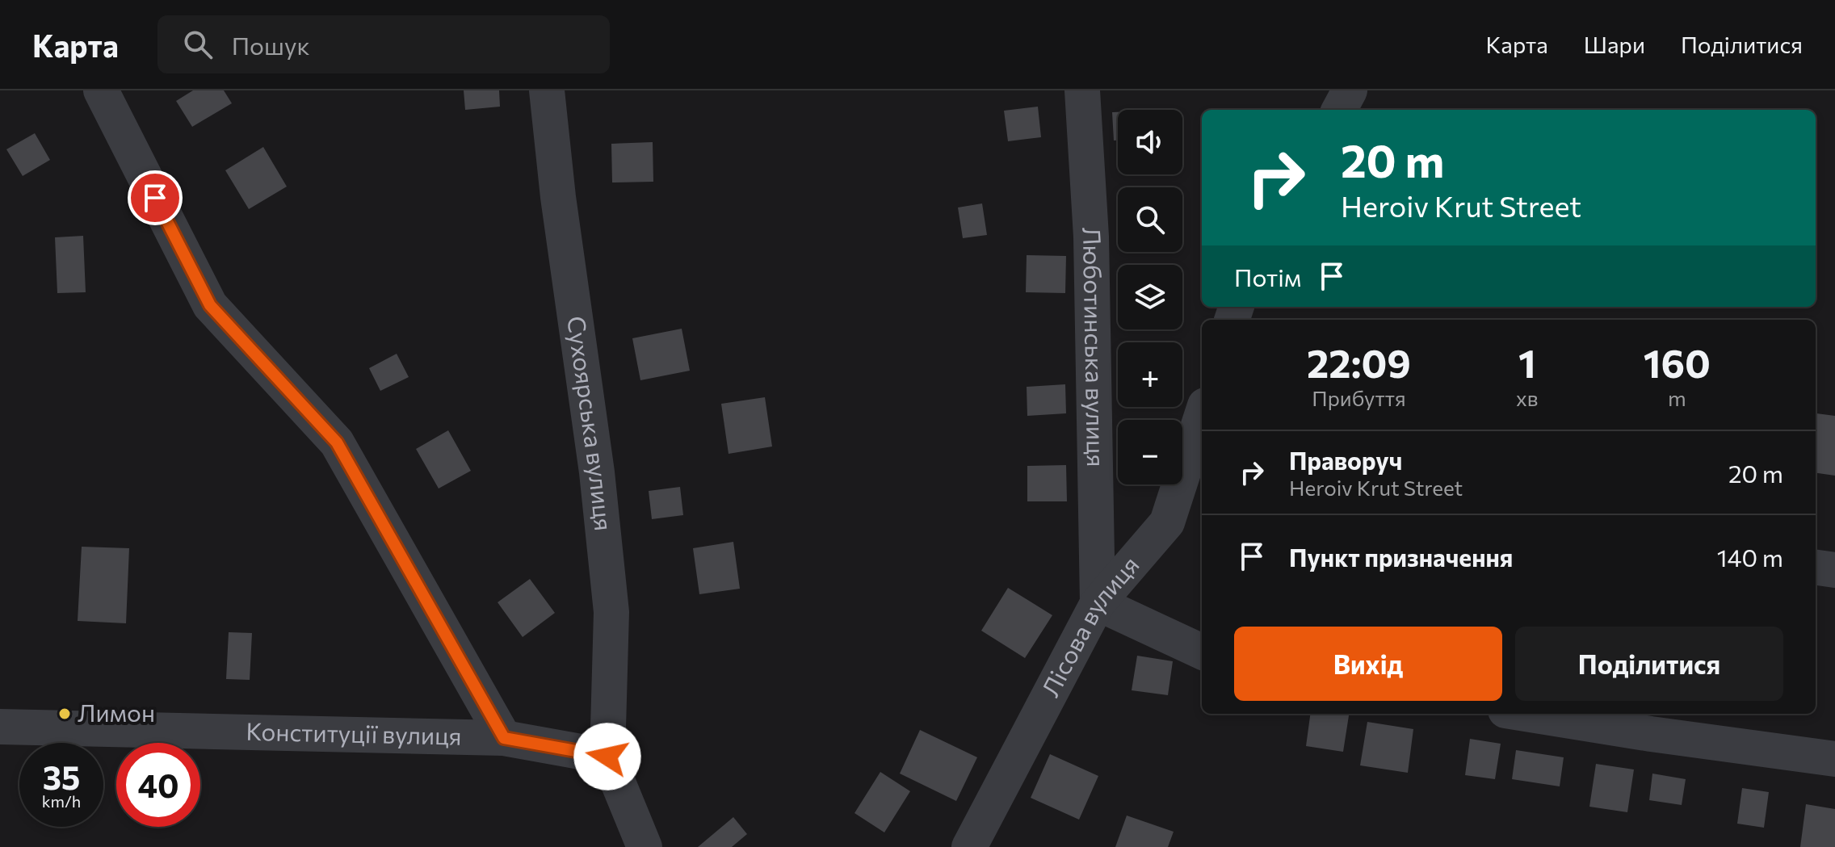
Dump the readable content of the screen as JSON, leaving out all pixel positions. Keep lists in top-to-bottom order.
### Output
{
  "streets": {
    "street": [
      "Люботинська вулиця",
      "Сухоярська вулиця",
      "Лісова вулиця",
      "Конституції вулиця"
    ]
  },
  "crossings": [
    ["Люботинська вулиця", "Лісова вулиця"],
    ["Сухоярська вулиця", "Конституції вулиця"]
  ],
  "places": ["Лимон"],
  "page": {
    "header": "Карта",
    "search": "Пошук",
    "nav": ["Карта", "Шари", "Поділитися"],
    "map_buttons": ["+", "−"],
    "turn": ["20 m", "Heroiv Krut Street"],
    "then": "Потім",
    "eta": [
      "22:09",
      "Прибуття",
      "1",
      "хв",
      "160",
      "m"
    ],
    "list": [
      {
        "name": "Праворуч",
        "note": "Heroiv Krut Street",
        "value": "20 m"
      },
      {
        "name": "Пункт призначення",
        "value": "140 m"
      }
    ],
    "buttons": ["Вихід", "Поділитися"],
    "speed": "35 km/h",
    "limit": "40"
  }
}
